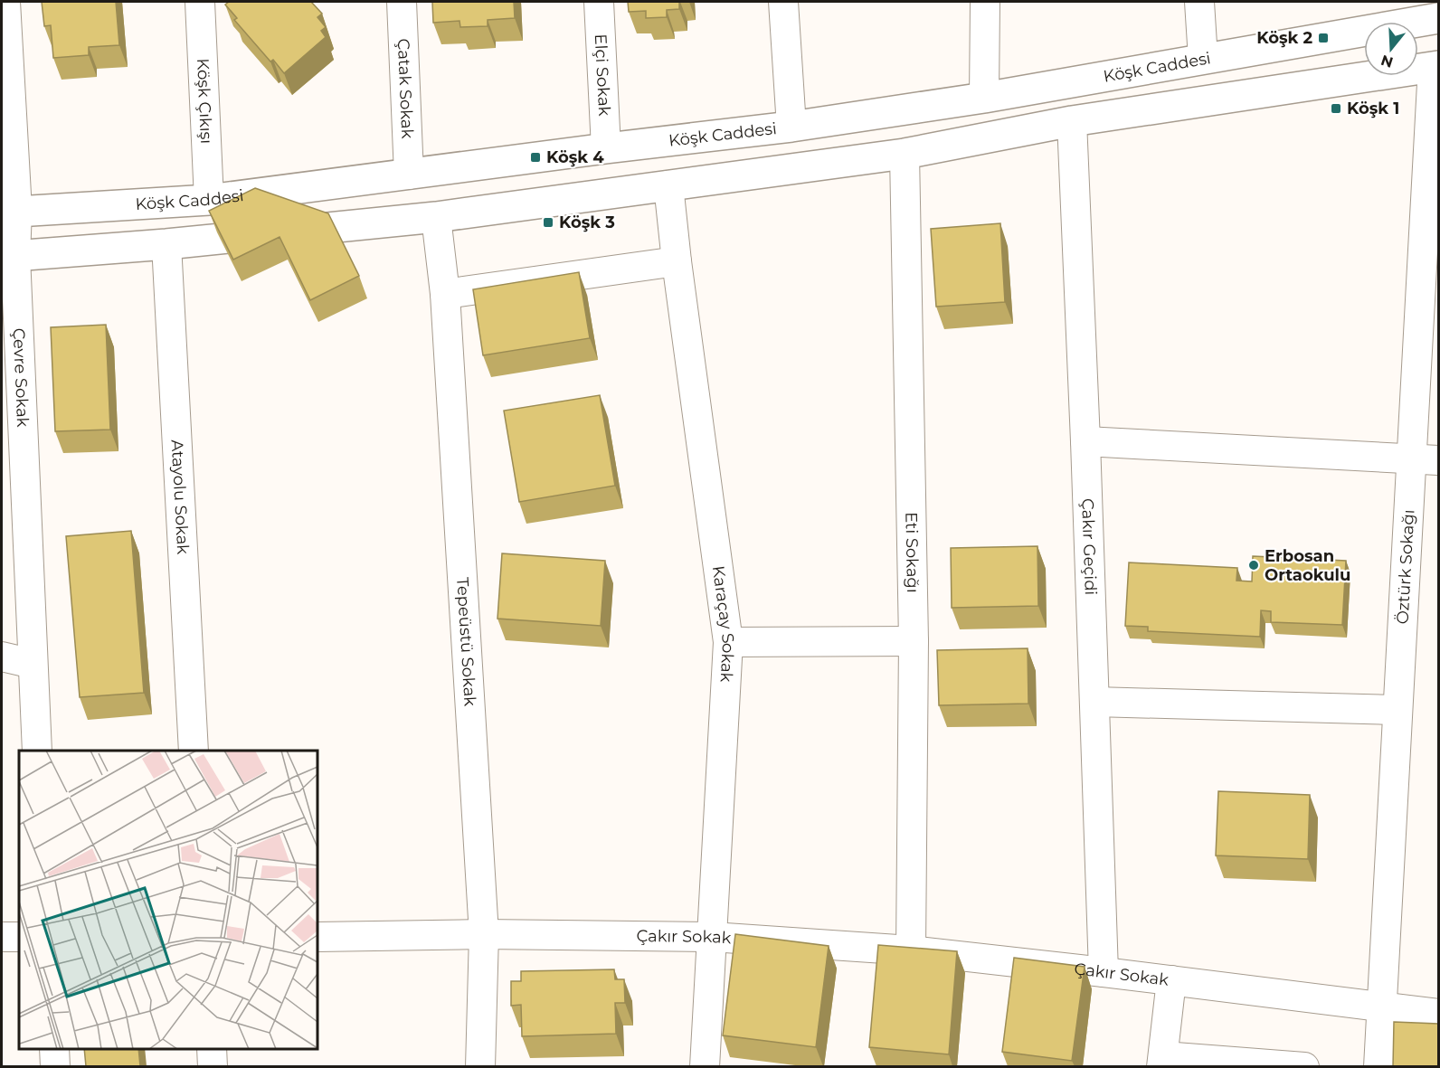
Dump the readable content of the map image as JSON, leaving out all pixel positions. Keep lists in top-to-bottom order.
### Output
{
  "streets": {
    "street": [
      "Köşk Caddesi",
      "Elçi Sokak",
      "Çatak Sokak",
      "Köşk Çıkışı",
      "Çevre Sokak",
      "Atayolu Sokak",
      "Çakır Geçidi",
      "Eti Sokağı",
      "Öztürk Sokağı",
      "Karaçay Sokak",
      "Tepeüstü Sokak",
      "Çakır Sokak"
    ]
  },
  "crossings": [
    ["Köşk Caddesi", "Elçi Sokak"],
    ["Köşk Caddesi", "Çatak Sokak"],
    ["Köşk Caddesi", "Köşk Çıkışı"],
    ["Köşk Caddesi", "Çevre Sokak"],
    ["Çakır Geçidi", "Çakır Sokak"],
    ["Eti Sokağı", "Çakır Sokak"],
    ["Öztürk Sokağı", "Çakır Sokak"],
    ["Karaçay Sokak", "Çakır Sokak"],
    ["Tepeüstü Sokak", "Çakır Sokak"]
  ],
  "places": {
    "transit": [
      "Köşk 2",
      "Köşk 1",
      "Köşk 4",
      "Köşk 3"
    ],
    "other": ["Erbosan Ortaokulu"]
  },
  "north": "bottom"
}
